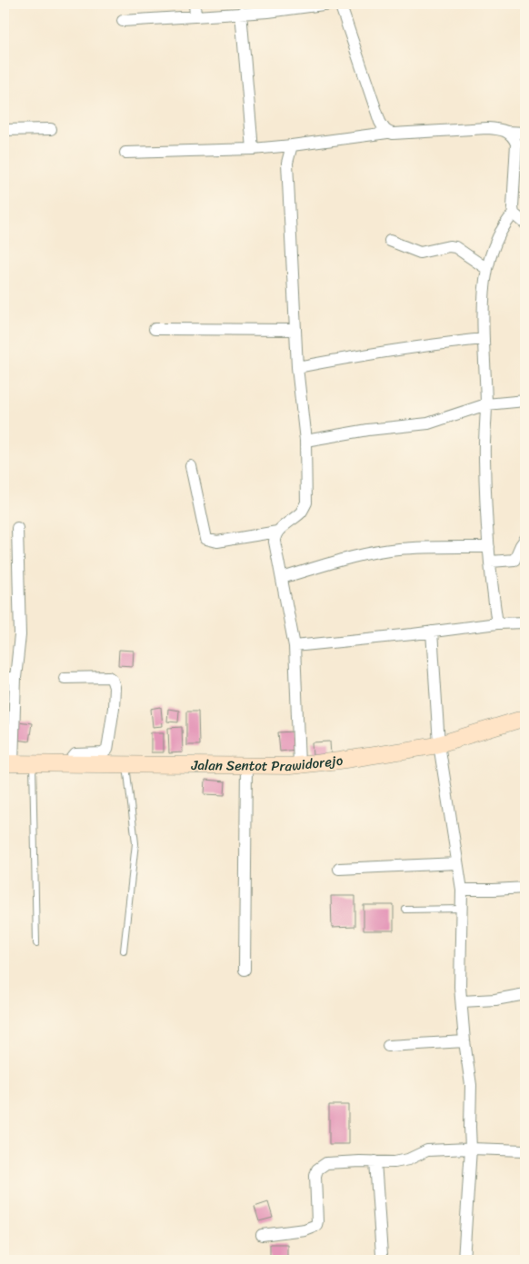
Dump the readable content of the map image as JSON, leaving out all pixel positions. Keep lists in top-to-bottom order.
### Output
{
  "streets": {
    "main road": ["Jalan Sentot Prawidorejo"]
  }
}
